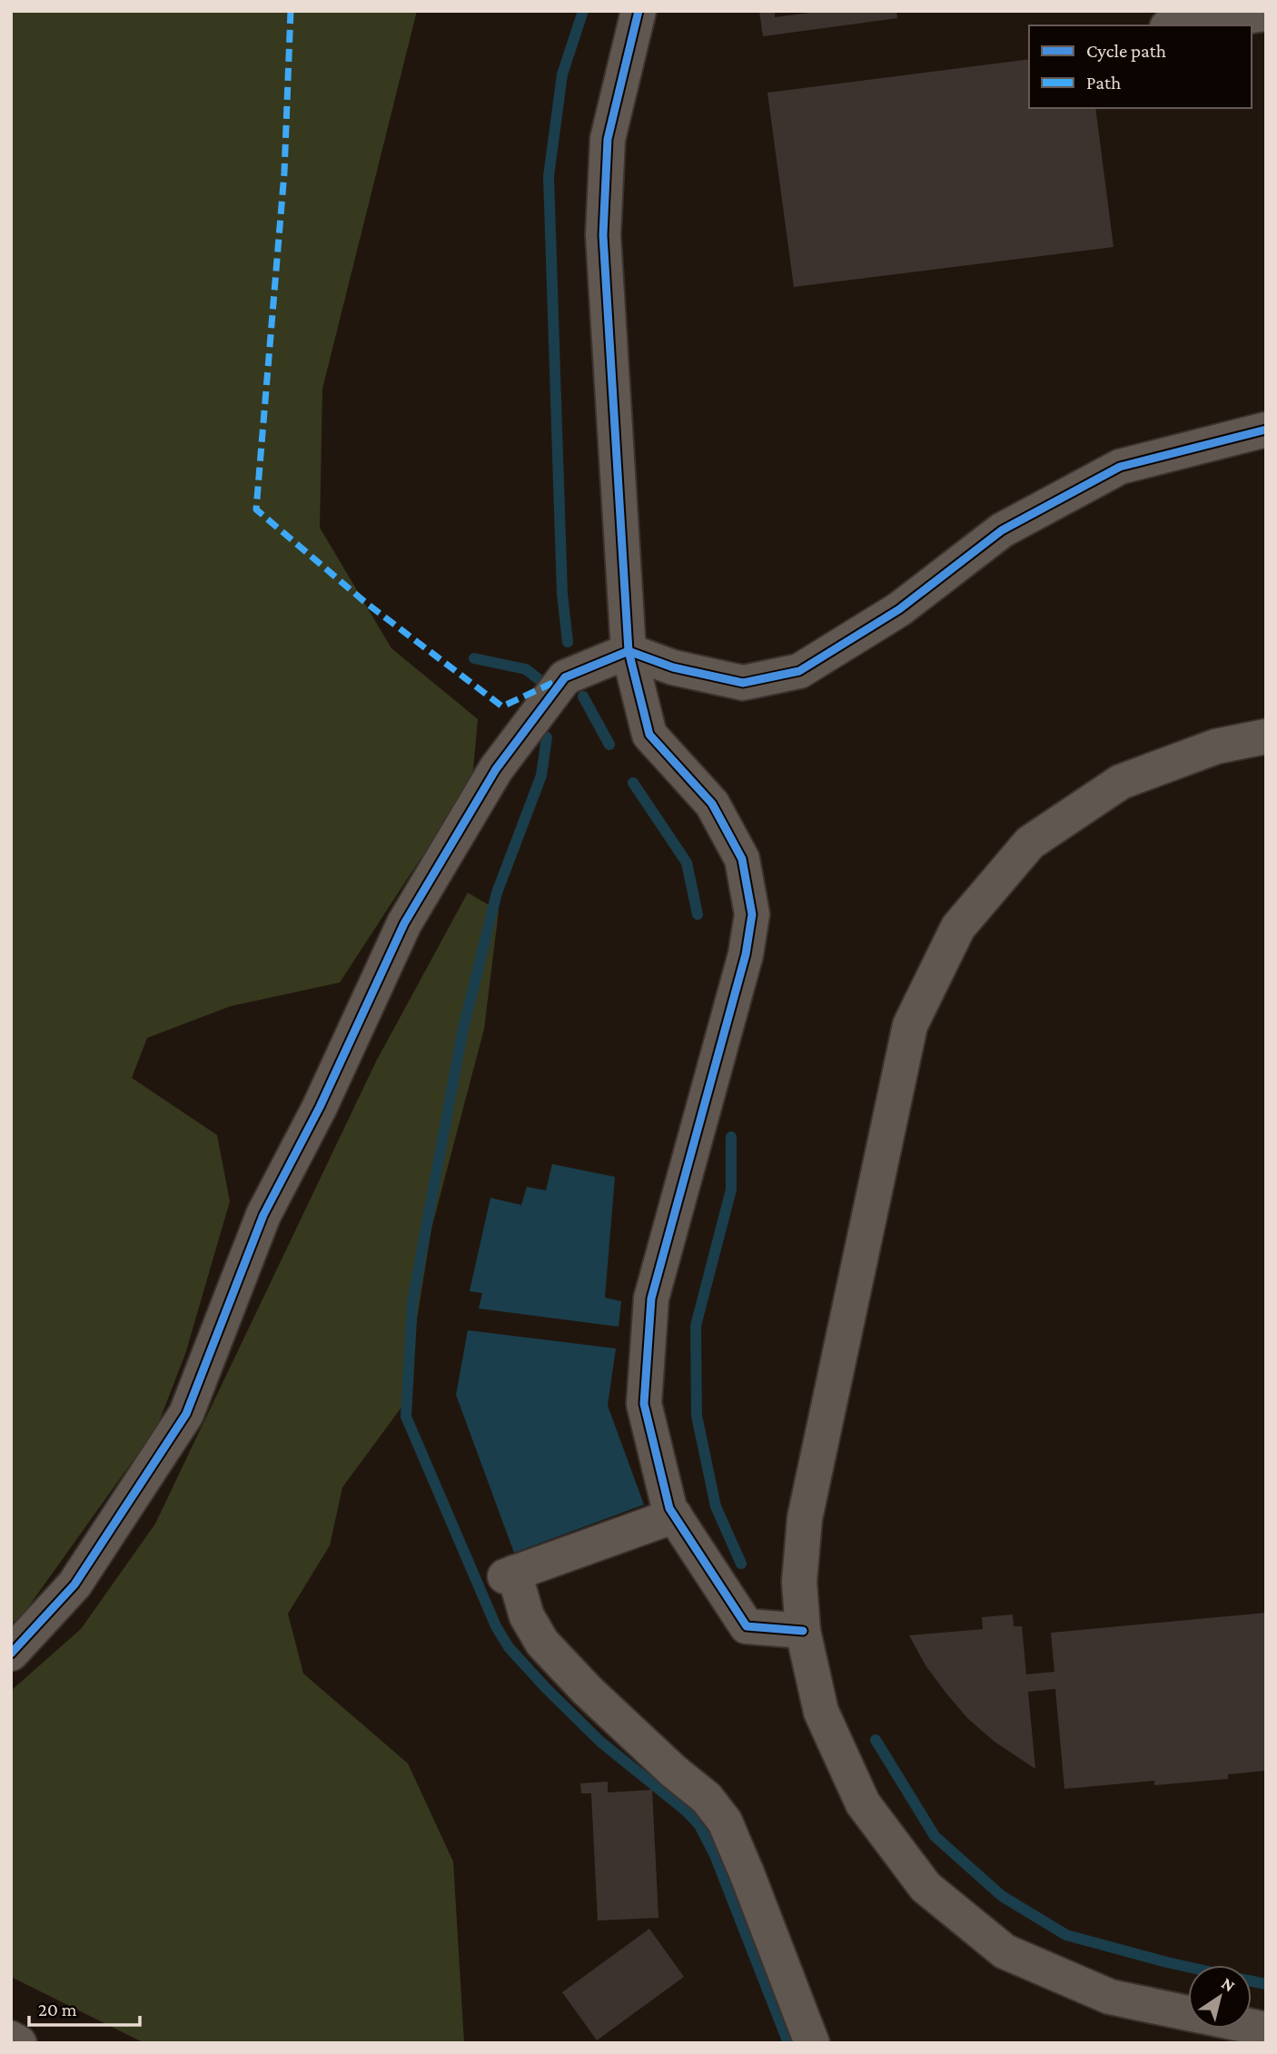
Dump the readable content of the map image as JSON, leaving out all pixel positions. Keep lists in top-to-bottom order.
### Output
{
  "legend": ["Cycle path", "Path"],
  "scale_bar": "20 m",
  "north": "top right"
}
